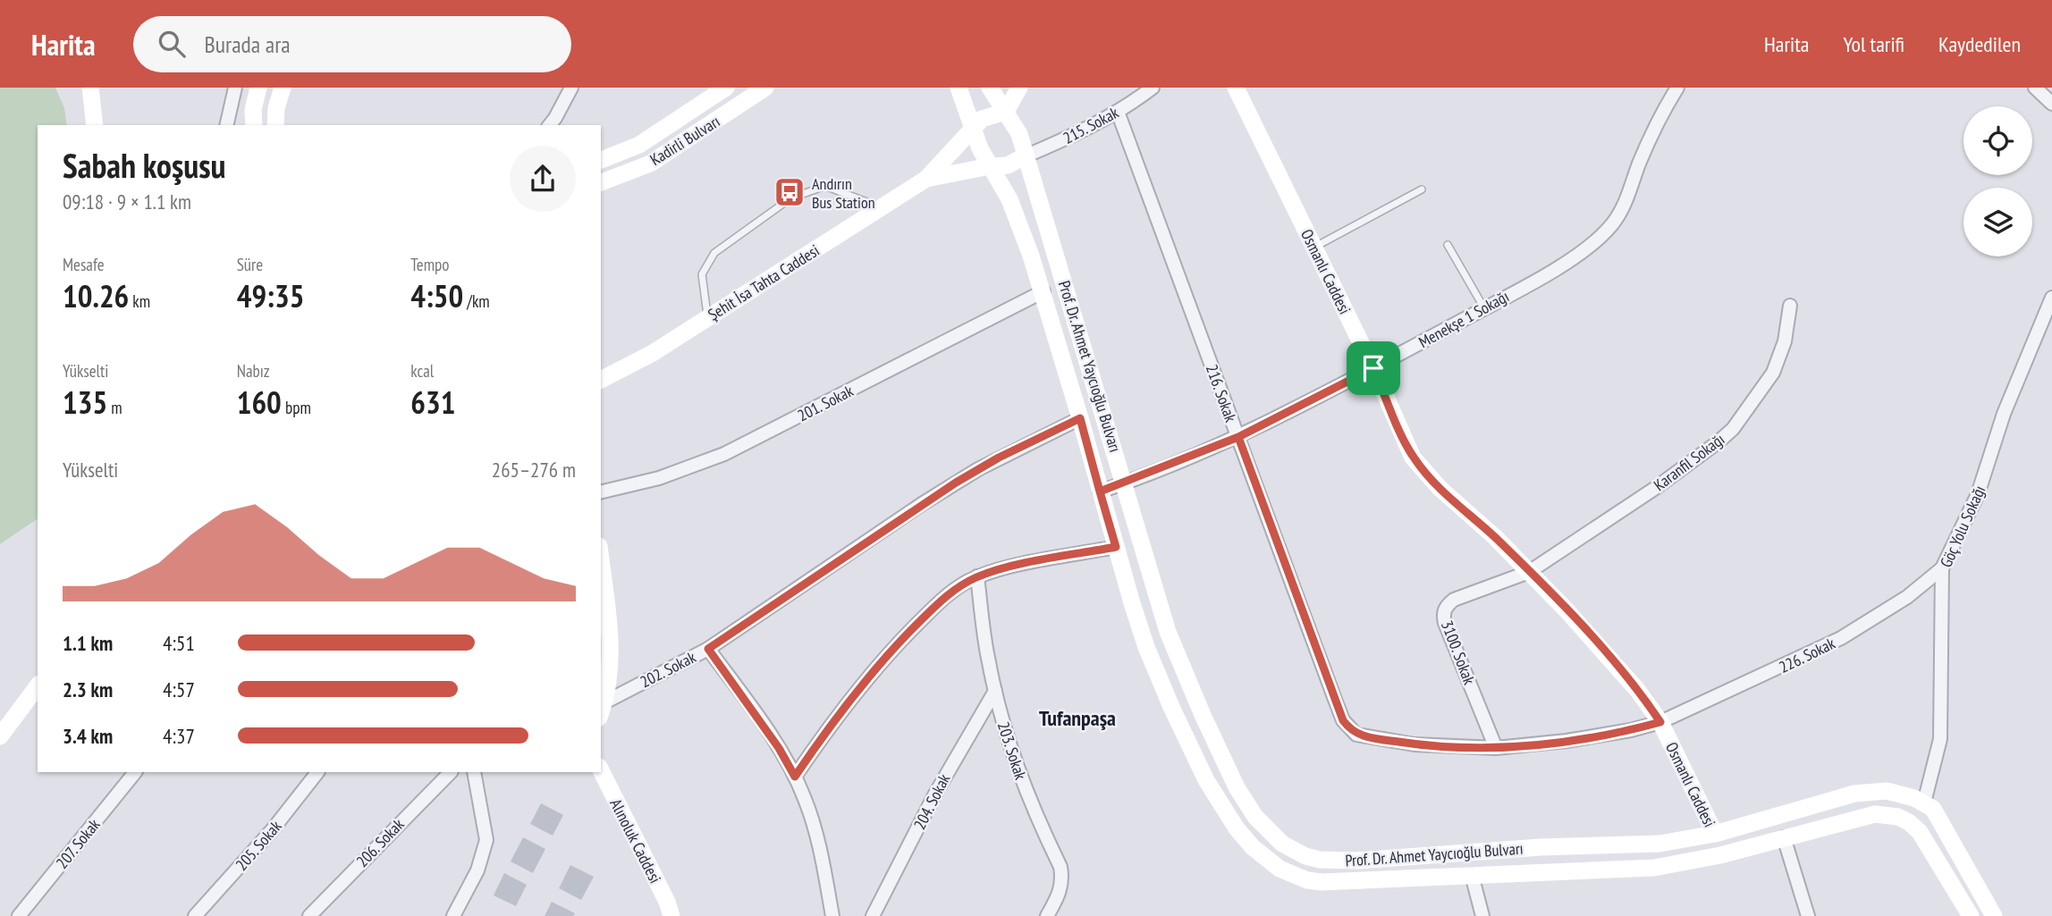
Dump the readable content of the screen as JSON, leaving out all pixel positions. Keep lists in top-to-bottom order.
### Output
{
  "streets": {
    "main road": [
      "Kadirli Bulvarı",
      "Osmanlı Caddesi",
      "Şehit İsa Tahta Caddesi",
      "Prof. Dr. Ahmet Yaycıoğlu Bulvarı",
      "Alınoluk Caddesi"
    ],
    "street": [
      "215. Sokak",
      "Menekşe 1 Sokağı",
      "216. Sokak",
      "201. Sokak",
      "Karanfil Sokağı",
      "Göç Yolu Sokağı",
      "3100. Sokak",
      "226. Sokak",
      "202. Sokak",
      "203. Sokak",
      "204. Sokak",
      "206. Sokak",
      "207. Sokak",
      "205. Sokak"
    ]
  },
  "crossings": [
    ["215. Sokak", "Şehit İsa Tahta Caddesi"],
    ["215. Sokak", "Prof. Dr. Ahmet Yaycıoğlu Bulvarı"],
    ["215. Sokak", "216. Sokak"],
    ["Osmanlı Caddesi", "Menekşe 1 Sokağı"],
    ["Osmanlı Caddesi", "Prof. Dr. Ahmet Yaycıoğlu Bulvarı"],
    ["Osmanlı Caddesi", "216. Sokak"],
    ["Osmanlı Caddesi", "Karanfil Sokağı"],
    ["Osmanlı Caddesi", "3100. Sokak"],
    ["Osmanlı Caddesi", "226. Sokak"],
    ["Şehit İsa Tahta Caddesi", "Prof. Dr. Ahmet Yaycıoğlu Bulvarı"],
    ["Menekşe 1 Sokağı", "Prof. Dr. Ahmet Yaycıoğlu Bulvarı"],
    ["Menekşe 1 Sokağı", "216. Sokak"],
    ["Prof. Dr. Ahmet Yaycıoğlu Bulvarı", "201. Sokak"],
    ["Prof. Dr. Ahmet Yaycıoğlu Bulvarı", "Göç Yolu Sokağı"],
    ["Prof. Dr. Ahmet Yaycıoğlu Bulvarı", "202. Sokak"],
    ["216. Sokak", "3100. Sokak"],
    ["216. Sokak", "226. Sokak"],
    ["Karanfil Sokağı", "3100. Sokak"],
    ["Göç Yolu Sokağı", "226. Sokak"],
    ["203. Sokak", "204. Sokak"]
  ],
  "districts": ["Tufanpaşa"],
  "places": {
    "bus stop": ["Andırın Bus Station"]
  },
  "page": {
    "header": "Harita",
    "search": "Burada ara",
    "nav": ["Harita", "Yol tarifi", "Kaydedilen"],
    "heading": ["Sabah koşusu", "09:18 · 9 × 1.1 km"],
    "stats": [
      ["Mesafe", "10.26 km"],
      ["Süre", "49:35"],
      ["Tempo", "4:50 /km"],
      ["Yükselti", "135 m"],
      ["Nabız", "160 bpm"],
      ["kcal", "631"]
    ],
    "chart": ["Yükselti", "265–276 m"],
    "list": [
      {
        "name": "1.1 km",
        "note": "4:51"
      },
      {
        "name": "2.3 km",
        "note": "4:57"
      },
      {
        "name": "3.4 km",
        "note": "4:37"
      }
    ]
  }
}
